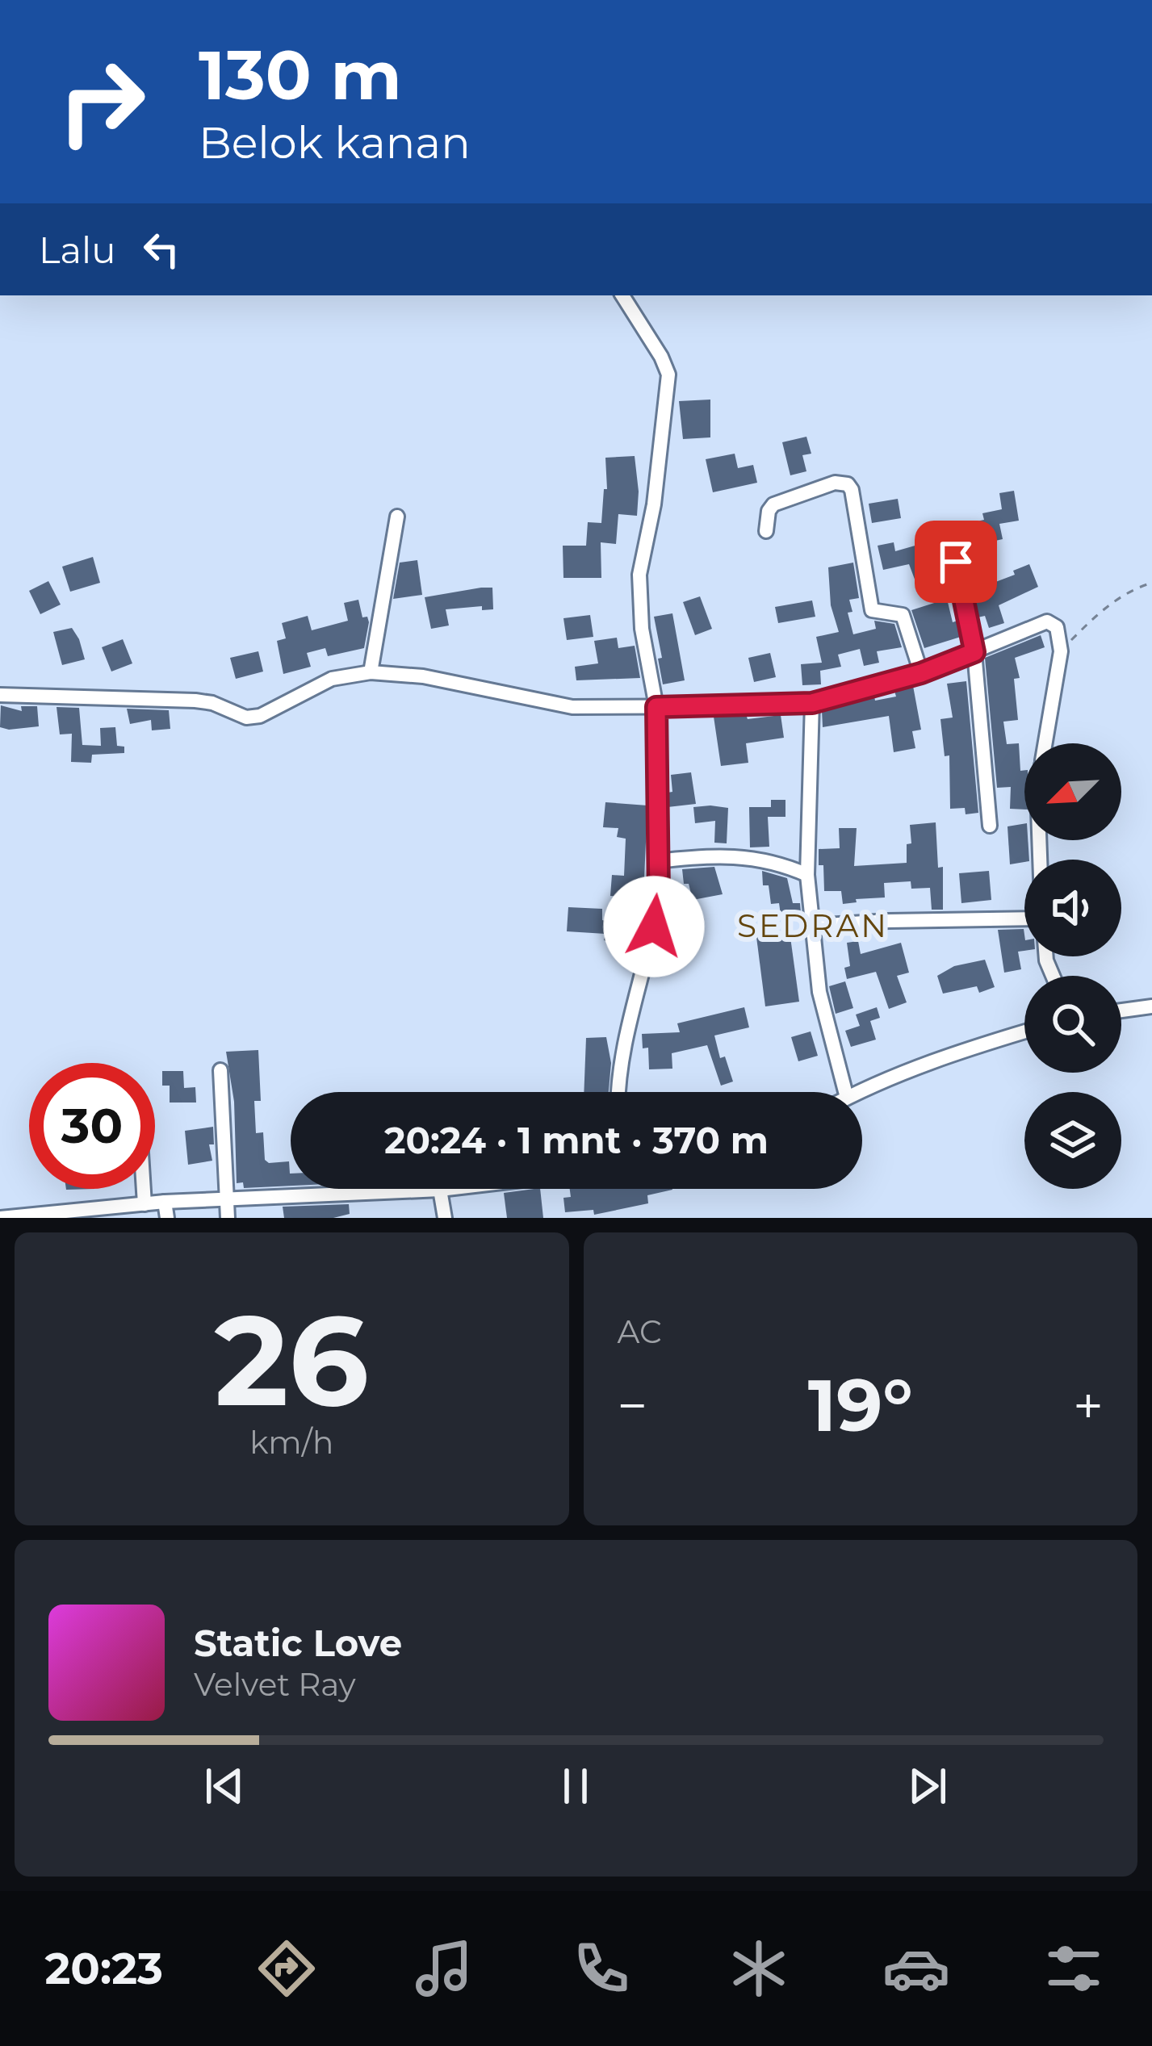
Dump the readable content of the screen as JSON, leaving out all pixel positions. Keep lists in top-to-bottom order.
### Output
{
  "districts": ["SEDRAN"],
  "north": "bottom left",
  "page": {
    "turn": ["130 m", "Belok kanan"],
    "then": "Lalu",
    "limit": "30",
    "trip": "20:24 · 1 mnt · 370 m",
    "tile": [
      ["26", "km/h"],
      "AC"
    ],
    "heat": ["−", "19°", "+"],
    "song": ["Static Love", "Velvet Ray"],
    "tabs": "20:23"
  }
}
